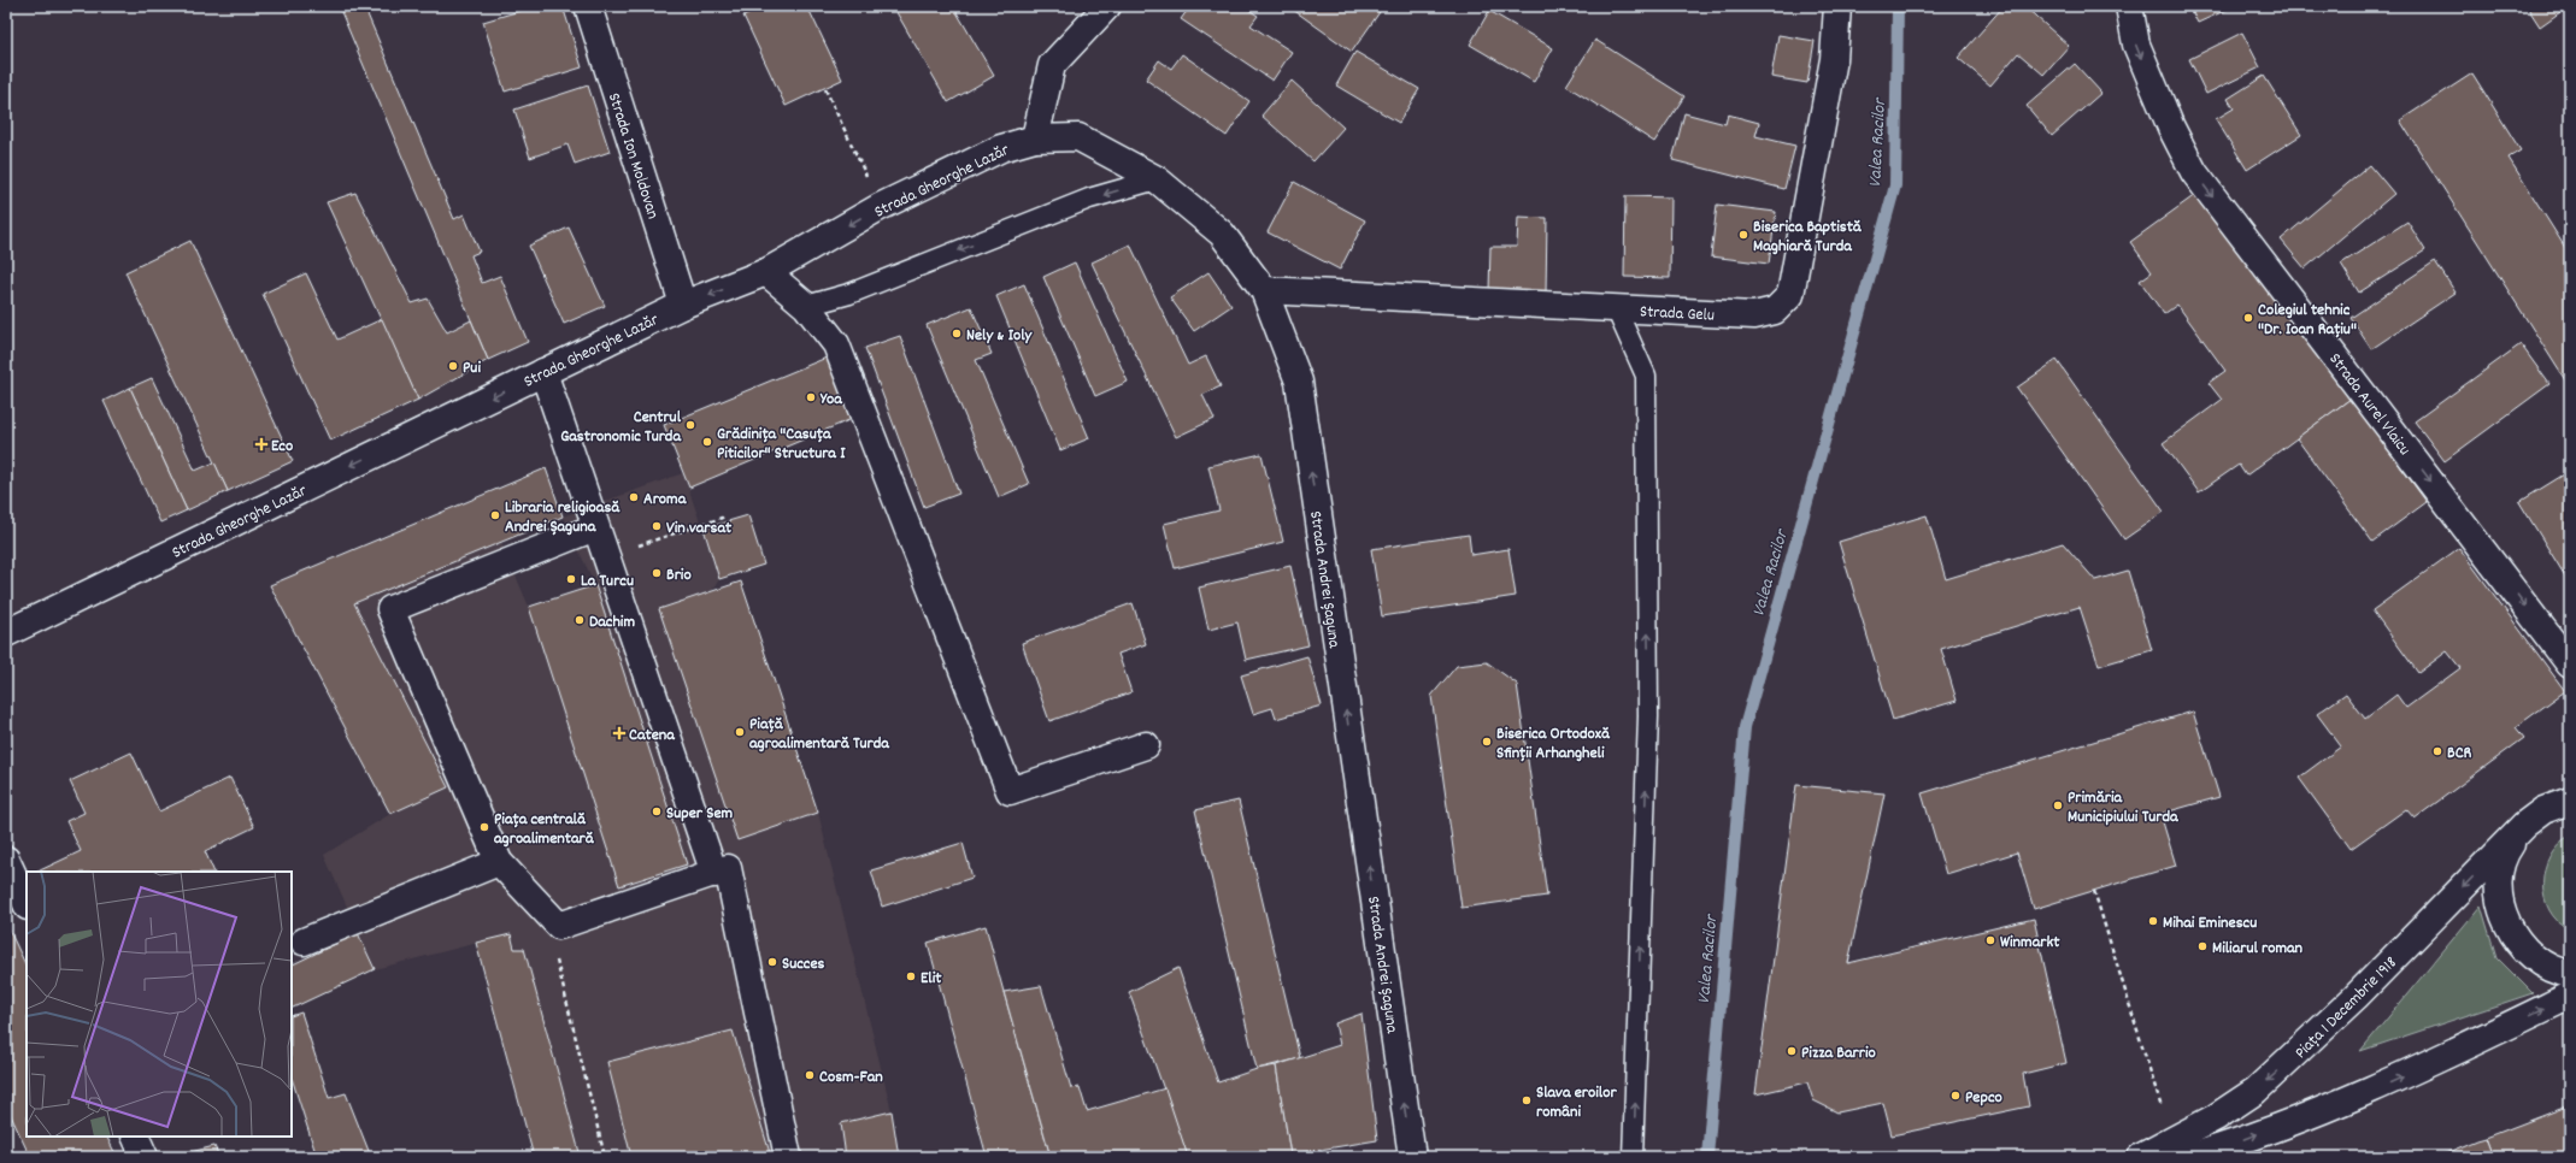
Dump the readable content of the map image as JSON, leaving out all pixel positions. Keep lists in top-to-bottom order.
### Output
{
  "streets": {
    "street": [
      "Strada Ion Moldovan",
      "Strada Gheorghe Lazăr",
      "Strada Gelu",
      "Strada Aurel Vlaicu",
      "Strada Andrei Șaguna",
      "Piața 1 Decembrie 1918"
    ]
  },
  "crossings": [
    ["Strada Ion Moldovan", "Strada Gheorghe Lazăr"],
    ["Strada Gheorghe Lazăr", "Strada Andrei Șaguna"],
    ["Strada Gelu", "Strada Andrei Șaguna"]
  ],
  "one_way": ["Strada Gheorghe Lazăr", "Strada Aurel Vlaicu", "Strada Andrei Șaguna"],
  "water": ["Valea Racilor"],
  "places": {
    "other": [
      "Biserica Baptistă Maghiară Turda",
      "Colegiul tehnic \"Dr. Ioan Rațiu\"",
      "Nely & Ioly",
      "Pui",
      "Yoa",
      "Centrul Gastronomic Turda",
      "Grădinița \"Casuța Piticilor\" Structura I",
      "Aroma",
      "Libraria religioasă Andrei Șaguna",
      "Vin varsat",
      "Brio",
      "La Turcu",
      "Dachim",
      "Piață agroalimentară Turda",
      "Biserica Ortodoxă Sfinții Arhangheli",
      "BCR",
      "Primăria Municipiului Turda",
      "Super Sem",
      "Piața centrală agroalimentară",
      "Mihai Eminescu",
      "Winmarkt",
      "Miliarul roman",
      "Succes",
      "Elit",
      "Pizza Barrio",
      "Cosm-Fan",
      "Pepco",
      "Slava eroilor români"
    ],
    "health": ["Eco", "Catena"]
  }
}
